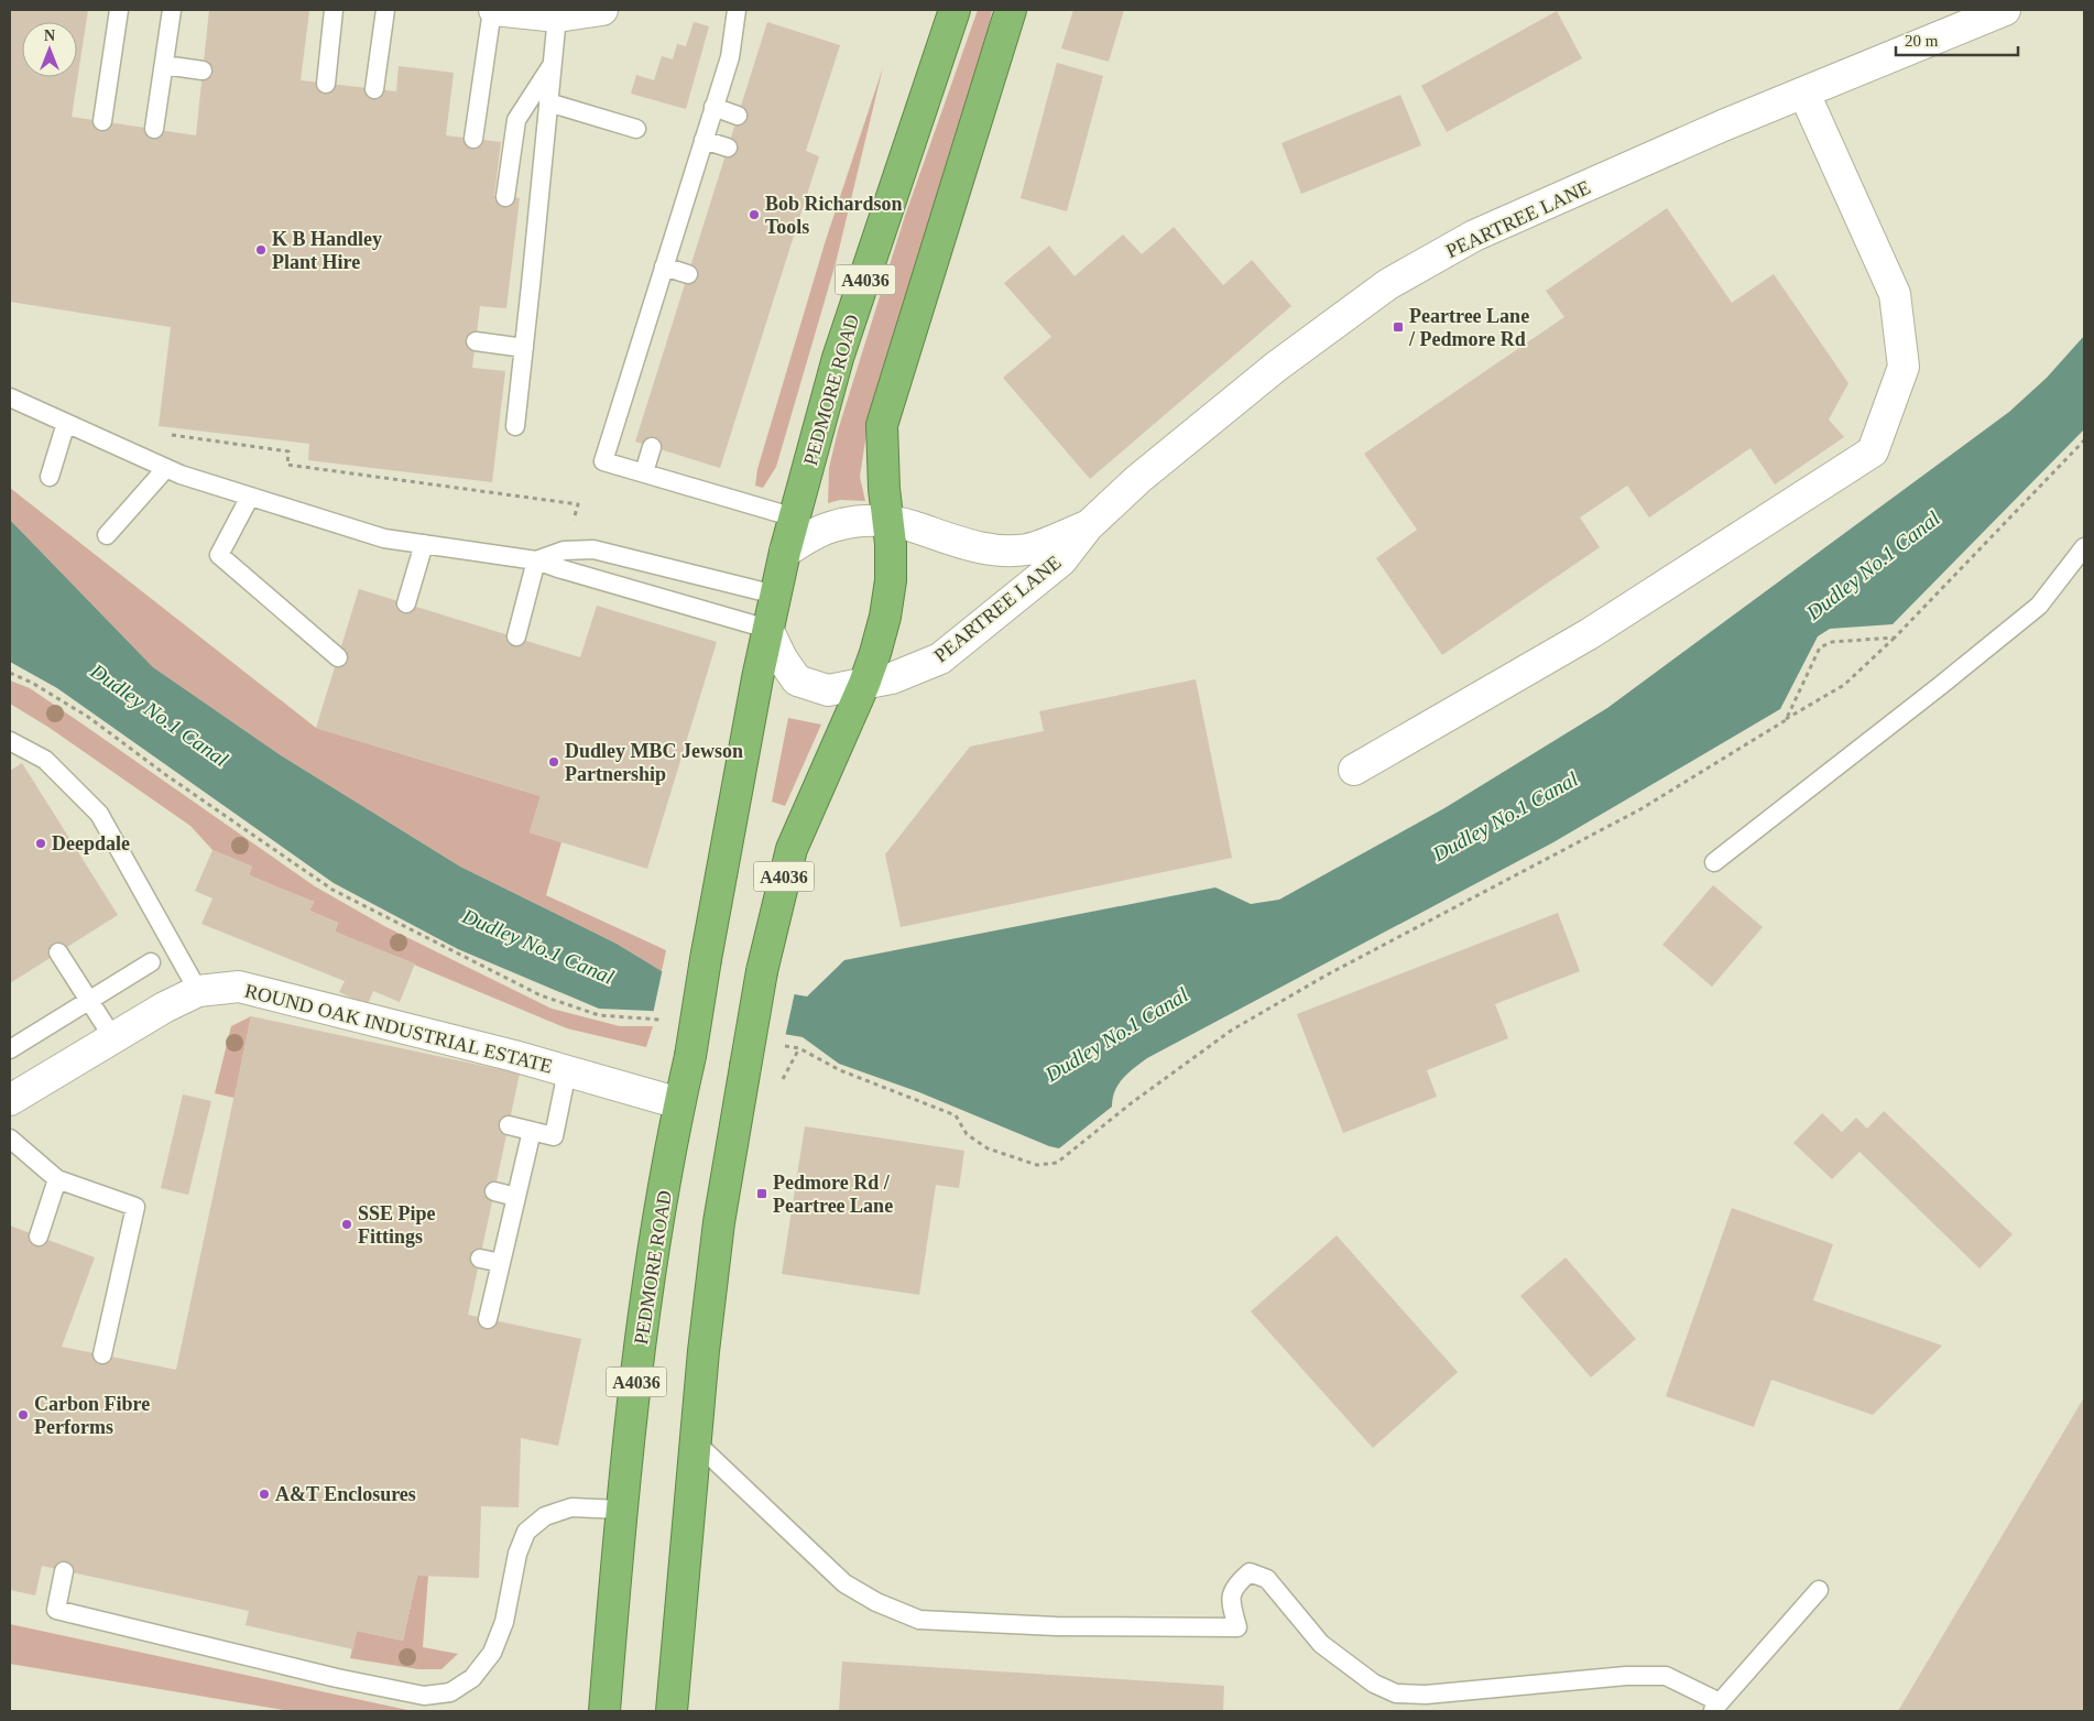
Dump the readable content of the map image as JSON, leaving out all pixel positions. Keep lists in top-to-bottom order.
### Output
{
  "streets": {
    "highway": ["A4036", "PEDMORE ROAD"],
    "street": ["PEARTREE LANE", "ROUND OAK INDUSTRIAL ESTATE"]
  },
  "crossings": [
    ["PEARTREE LANE", "A4036"],
    ["PEARTREE LANE", "PEDMORE ROAD"],
    ["A4036", "PEDMORE ROAD"],
    ["PEDMORE ROAD", "ROUND OAK INDUSTRIAL ESTATE"]
  ],
  "water": ["Dudley No.1 Canal"],
  "places": {
    "other": [
      "Bob Richardson Tools",
      "K B Handley Plant Hire",
      "Dudley MBC Jewson Partnership",
      "Deepdale",
      "SSE Pipe Fittings",
      "Carbon Fibre Performs",
      "A&T Enclosures"
    ],
    "transit": ["Peartree Lane / Pedmore Rd", "Pedmore Rd / Peartree Lane"]
  },
  "scale_bar": "20 m",
  "north": "top"
}
